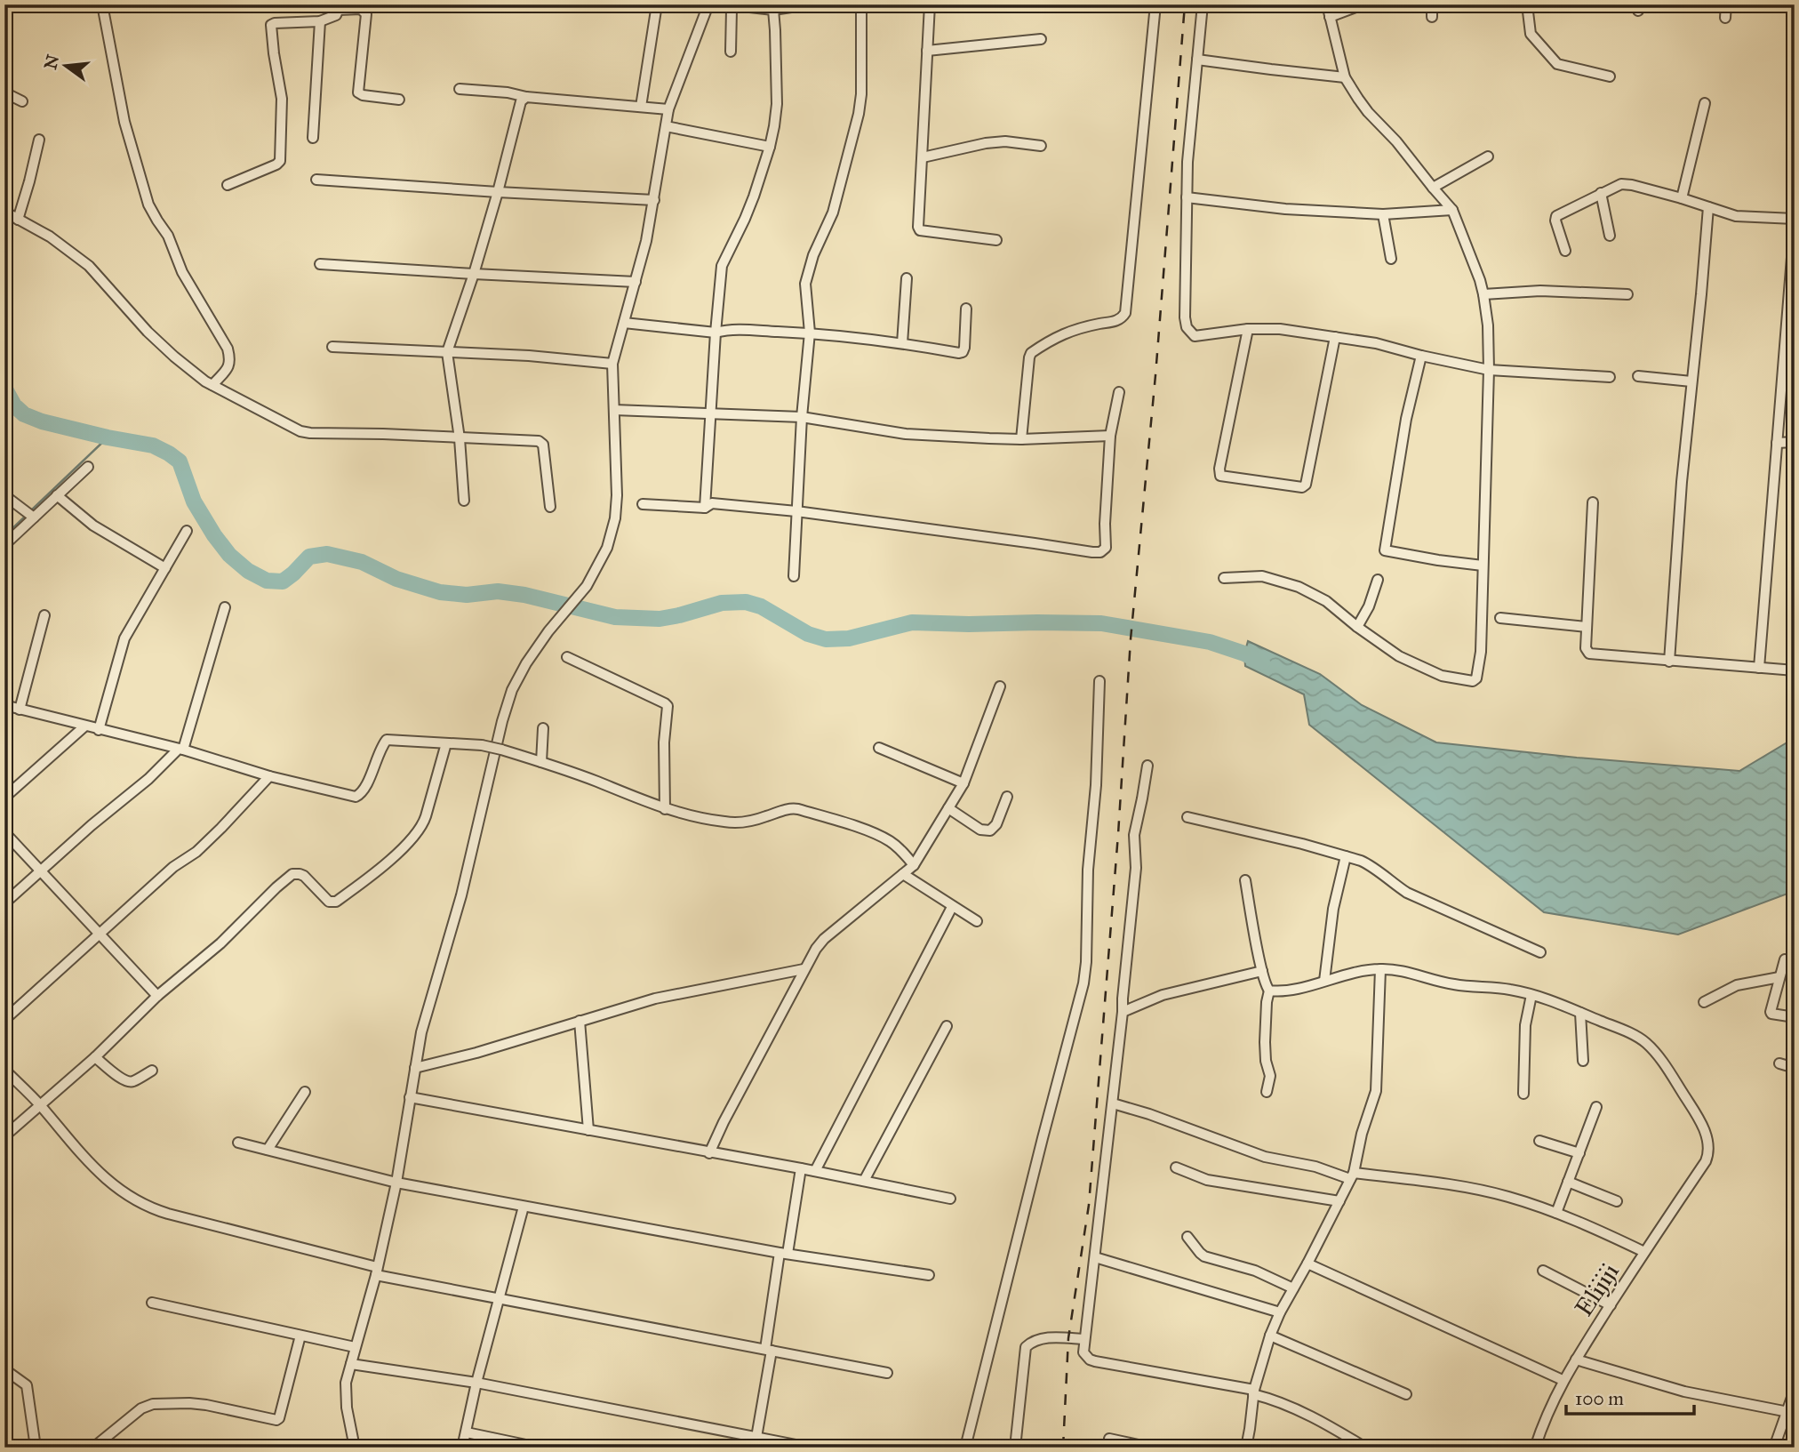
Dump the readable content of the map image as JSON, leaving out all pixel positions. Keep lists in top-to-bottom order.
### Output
{
  "streets": {
    "street": ["Elijiji"]
  },
  "scale_bar": "100 m",
  "north": "left"
}
